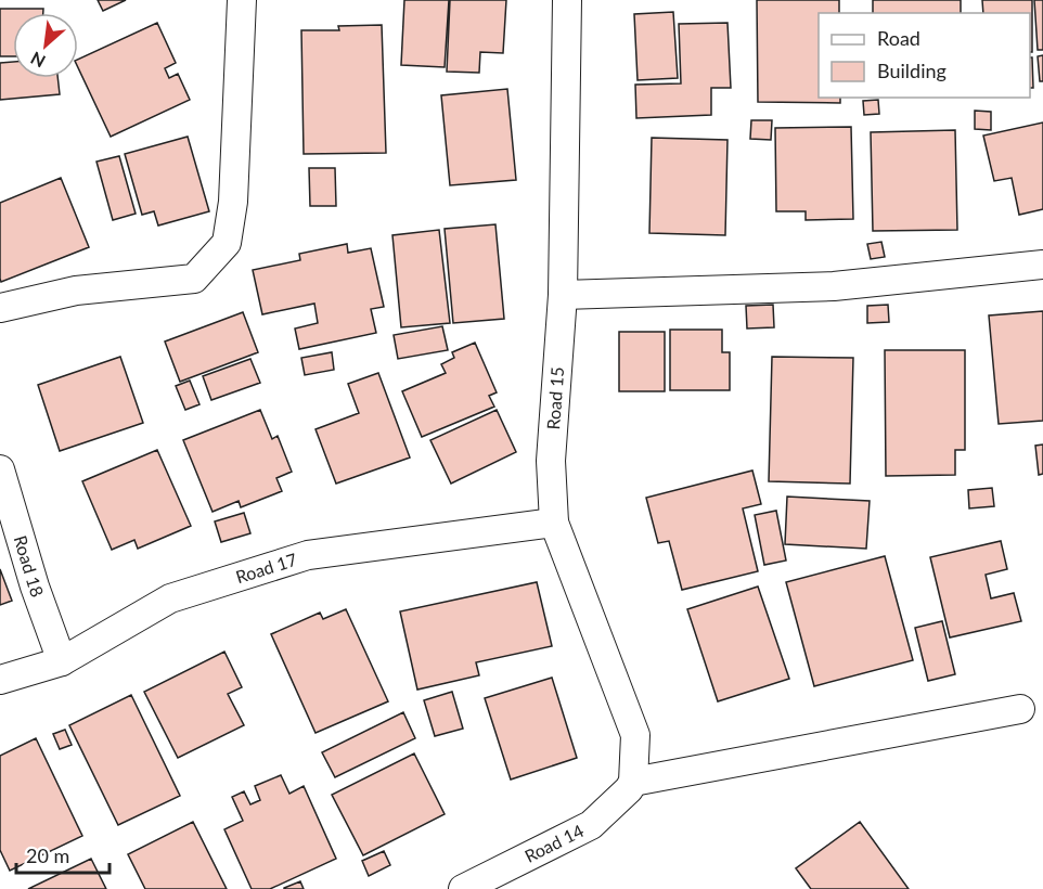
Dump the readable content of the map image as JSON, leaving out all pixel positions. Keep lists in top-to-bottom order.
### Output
{
  "streets": {
    "street": [
      "Road 15",
      "Road 18",
      "Road 17",
      "Road 14"
    ]
  },
  "crossings": [
    ["Road 15", "Road 17"],
    ["Road 15", "Road 14"],
    ["Road 18", "Road 17"]
  ],
  "legend": ["Road", "Building"],
  "scale_bar": "20 m",
  "north": "bottom left"
}
